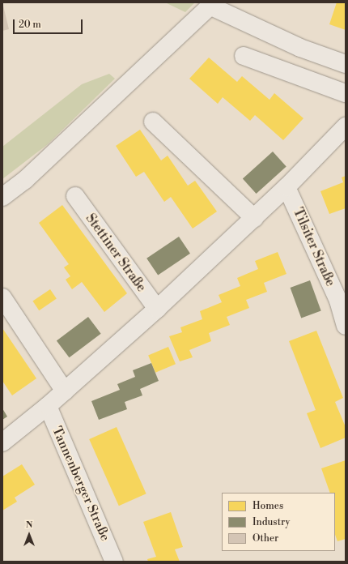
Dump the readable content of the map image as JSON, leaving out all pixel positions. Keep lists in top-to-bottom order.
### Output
{
  "streets": {
    "street": ["Tilsiter Straße", "Stettiner Straße", "Tannenberger Straße"]
  },
  "legend": ["Homes", "Industry", "Other"],
  "scale_bar": "20 m",
  "north": "top"
}
